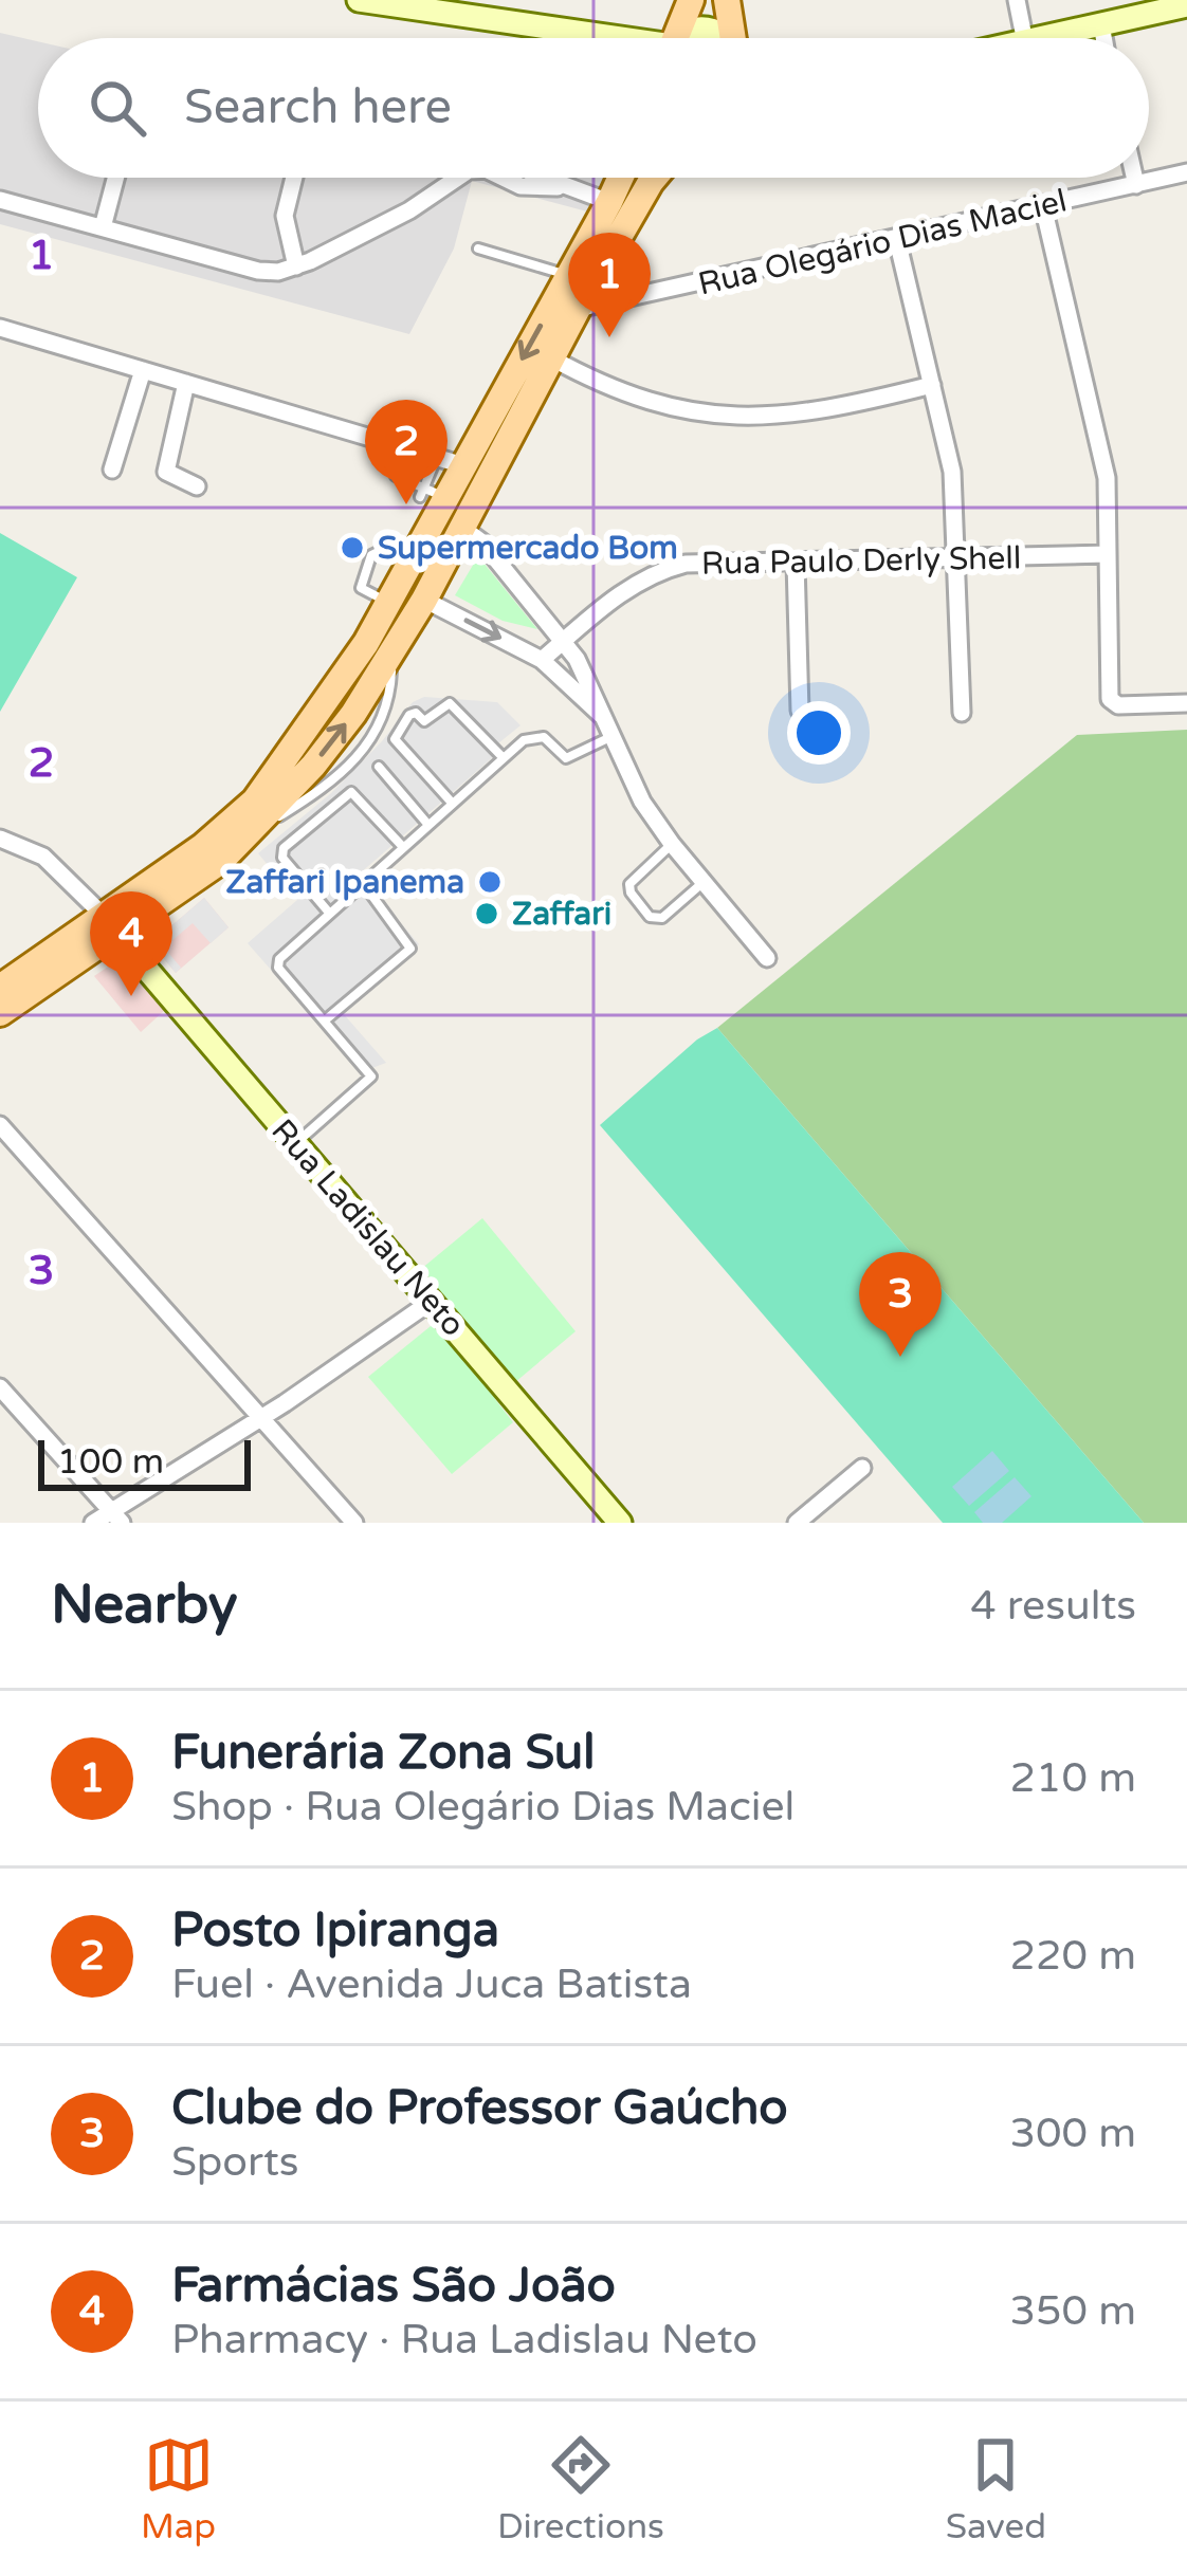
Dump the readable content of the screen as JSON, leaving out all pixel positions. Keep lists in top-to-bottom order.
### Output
{
  "streets": {
    "street": ["Rua Olegário Dias Maciel", "Rua Paulo Derly Shell", "Rua Ladislau Neto"]
  },
  "places": ["Supermercado Bom", "Zaffari Ipanema", "Zaffari"],
  "scale_bar": "100 m",
  "page": {
    "search": "Search here",
    "pins": [
      "1",
      "2",
      "4",
      "3"
    ],
    "scale": "100 m",
    "heading": ["Nearby", "4 results"],
    "list": [
      {
        "mark": "1",
        "name": "Funerária Zona Sul",
        "note": "Shop · Rua Olegário Dias Maciel",
        "value": "210 m"
      },
      {
        "mark": "2",
        "name": "Posto Ipiranga",
        "note": "Fuel · Avenida Juca Batista",
        "value": "220 m"
      },
      {
        "mark": "3",
        "name": "Clube do Professor Gaúcho",
        "note": "Sports",
        "value": "300 m"
      },
      {
        "mark": "4",
        "name": "Farmácias São João",
        "note": "Pharmacy · Rua Ladislau Neto",
        "value": "350 m"
      }
    ],
    "nav": ["Map", "Directions", "Saved"]
  },
  "grid": {
    "rows": ["1", "2", "3"]
  }
}
